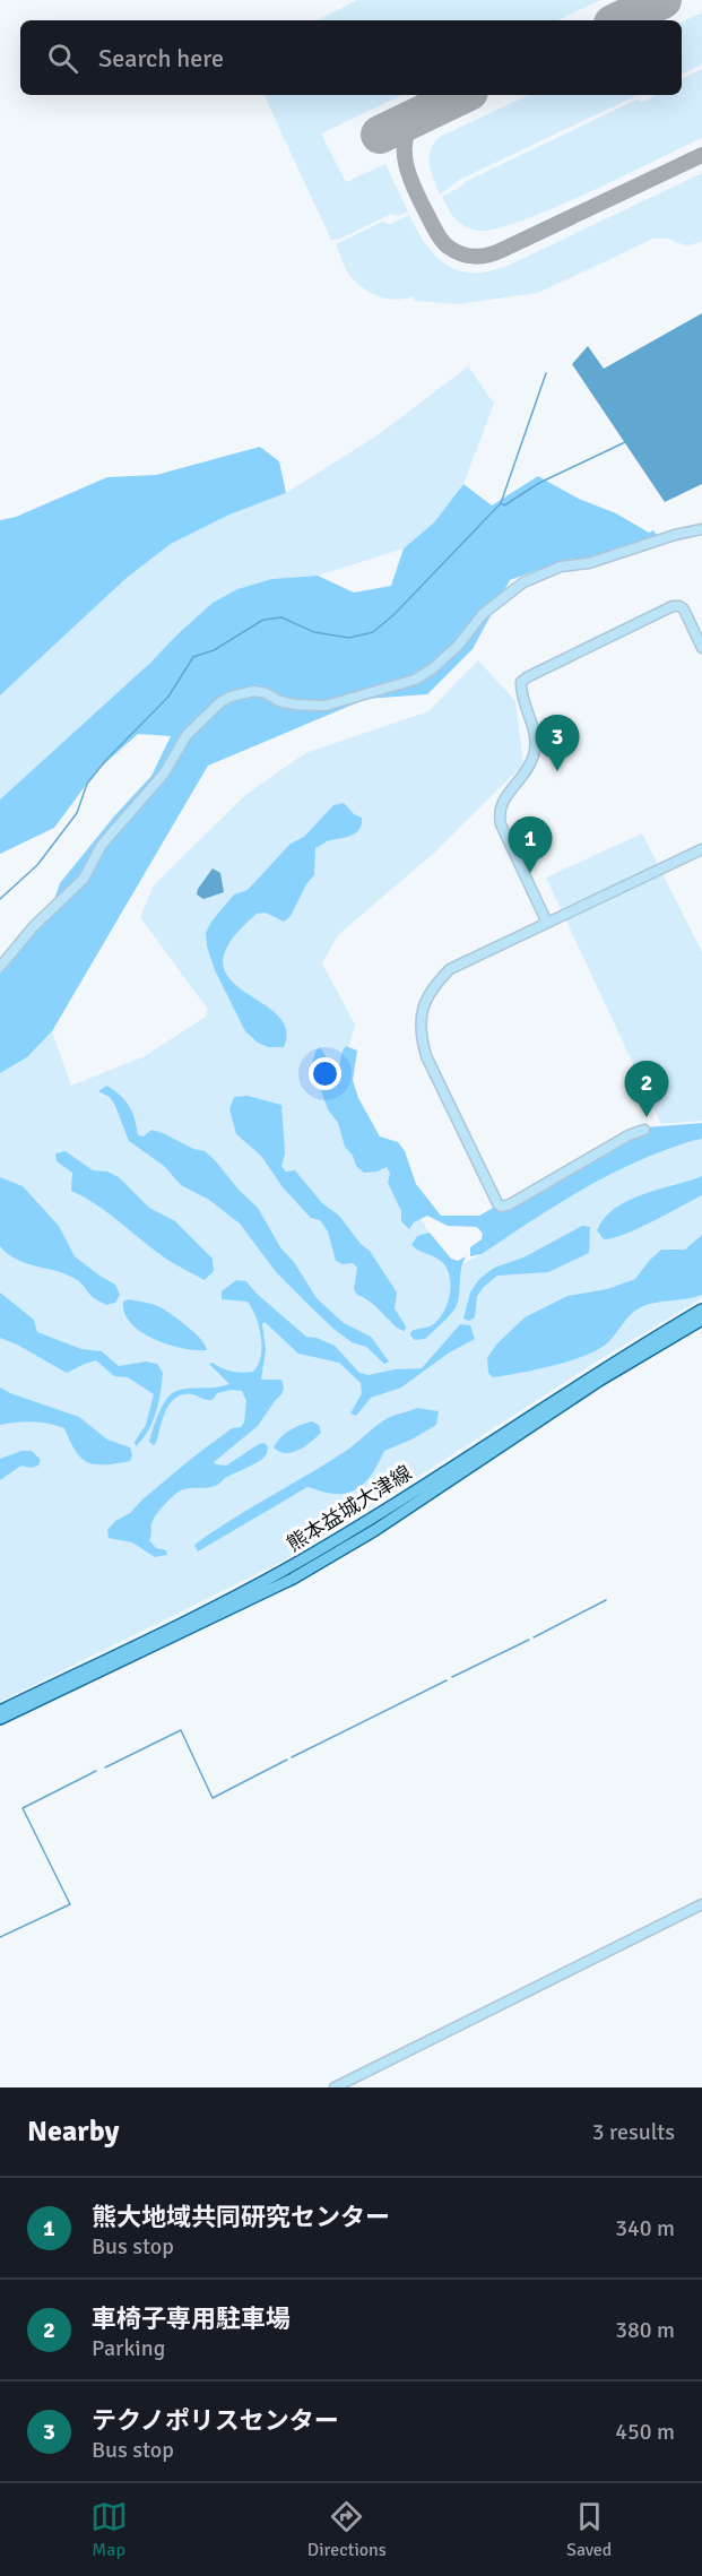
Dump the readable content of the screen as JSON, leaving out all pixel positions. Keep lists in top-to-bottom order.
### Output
{
  "streets": {
    "main road": ["熊本益城大津線"]
  },
  "page": {
    "search": "Search here",
    "pins": ["3", "1", "2"],
    "heading": ["Nearby", "3 results"],
    "list": [
      {
        "mark": "1",
        "name": "熊大地域共同研究センター",
        "note": "Bus stop",
        "value": "340 m"
      },
      {
        "mark": "2",
        "name": "車椅子専用駐車場",
        "note": "Parking",
        "value": "380 m"
      },
      {
        "mark": "3",
        "name": "テクノポリスセンター",
        "note": "Bus stop",
        "value": "450 m"
      }
    ],
    "nav": ["Map", "Directions", "Saved"]
  }
}
